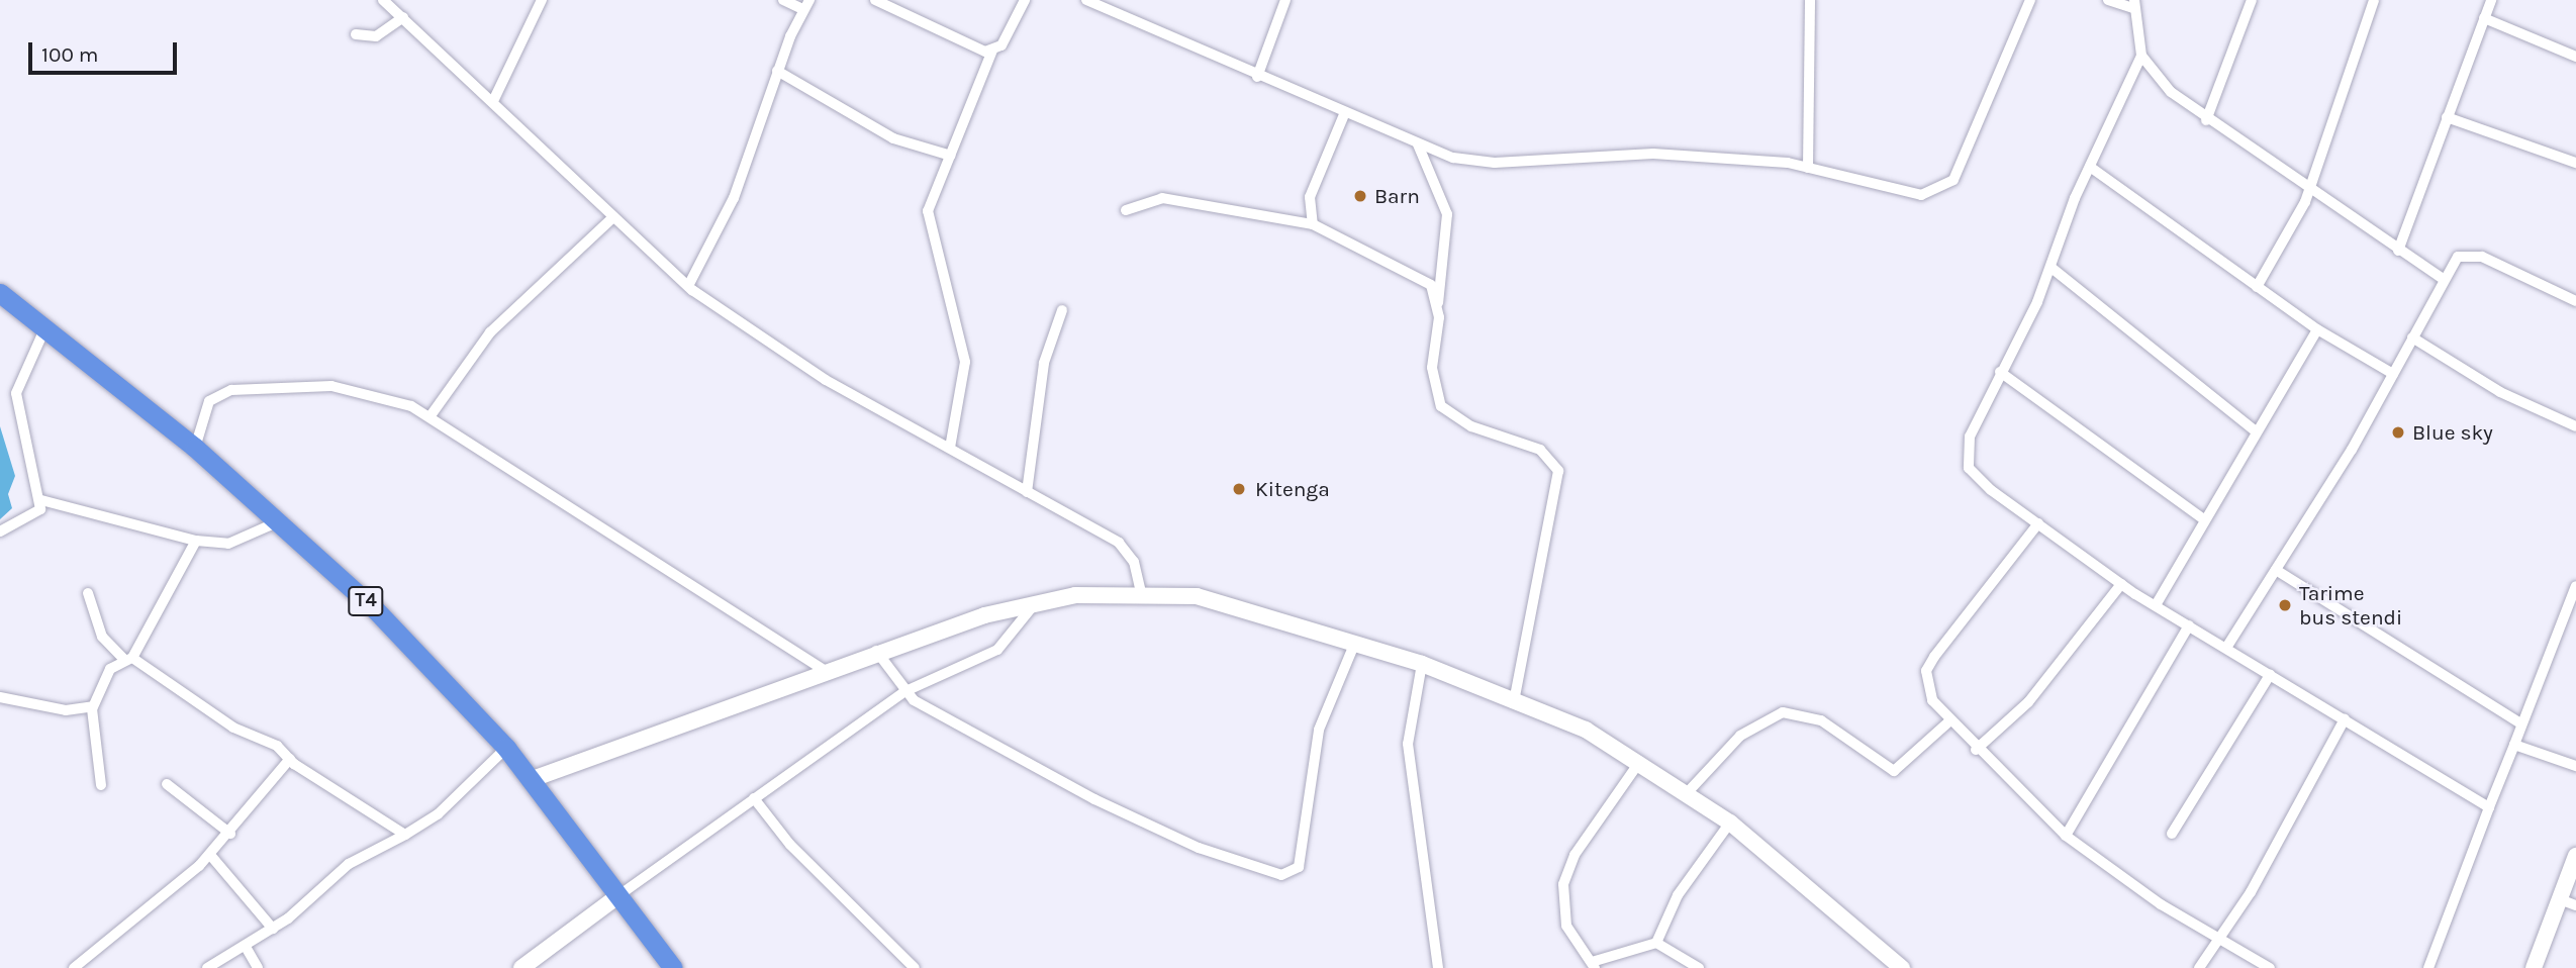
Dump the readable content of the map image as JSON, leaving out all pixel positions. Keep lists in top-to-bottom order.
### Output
{
  "streets": {
    "highway": ["T4"]
  },
  "places": [
    "Barn",
    "Blue sky",
    "Kitenga",
    "Tarime bus stendi"
  ],
  "scale_bar": "100 m"
}
